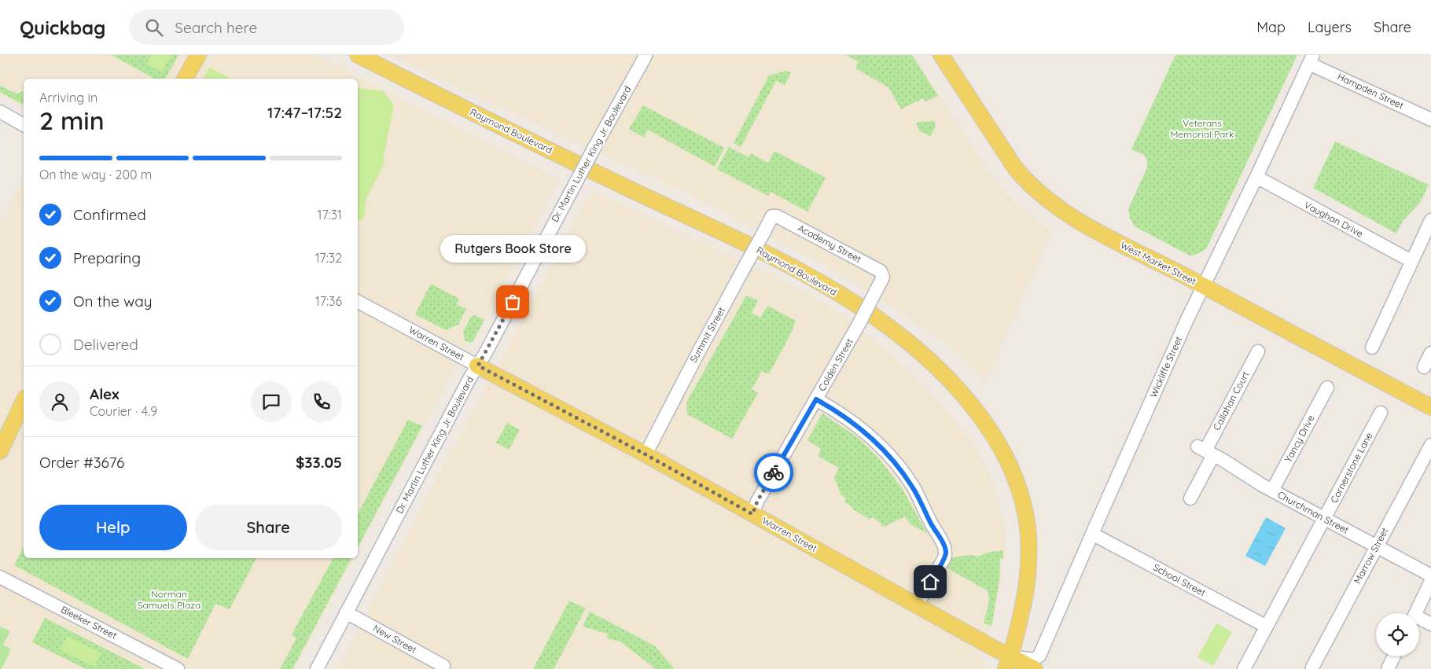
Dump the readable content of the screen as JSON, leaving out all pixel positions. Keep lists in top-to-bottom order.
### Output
{
  "streets": {
    "main road": ["Raymond Boulevard", "West Market Street", "Warren Street"],
    "street": [
      "Hampden Street",
      "Dr. Martin Luther King Jr. Boulevard",
      "Vaughan Drive",
      "Academy Street",
      "Summit Street",
      "Colden Street",
      "Wickliffe Street",
      "Callahan Court",
      "Yancy Drive",
      "Cornerstone Lane",
      "Churchman Street",
      "Marrow Street",
      "School Street",
      "Bleeker Street",
      "New Street"
    ]
  },
  "crossings": [
    ["Hampden Street", "Wickliffe Street"],
    ["Raymond Boulevard", "Warren Street"],
    ["Raymond Boulevard", "Wickliffe Street"],
    ["Dr. Martin Luther King Jr. Boulevard", "Warren Street"],
    ["Dr. Martin Luther King Jr. Boulevard", "New Street"],
    ["Vaughan Drive", "Wickliffe Street"],
    ["Academy Street", "Summit Street"],
    ["Academy Street", "Colden Street"],
    ["West Market Street", "Wickliffe Street"],
    ["Summit Street", "Warren Street"],
    ["Warren Street", "Colden Street"],
    ["Warren Street", "Wickliffe Street"],
    ["Wickliffe Street", "School Street"],
    ["Callahan Court", "Churchman Street"],
    ["Yancy Drive", "Churchman Street"],
    ["Cornerstone Lane", "Churchman Street"],
    ["Cornerstone Lane", "School Street"],
    ["Churchman Street", "Marrow Street"]
  ],
  "parks": ["Veterans Memorial Park", "Norman Samuels Plaza"],
  "places": ["Rutgers Book Store"],
  "page": {
    "header": "Quickbag",
    "search": "Search here",
    "nav": ["Map", "Layers", "Share"],
    "heading": ["2 min", "Arriving in", "17:47–17:52"],
    "panel": [
      "Alex",
      "Courier · 4.9",
      "Order #3676",
      "$33.05"
    ],
    "bar": "On the way · 200 m",
    "list": [
      ["Confirmed", "17:31"],
      ["Preparing", "17:32"],
      ["On the way", "17:36"],
      "Delivered"
    ],
    "bubble": "Rutgers Book Store",
    "buttons": ["Help", "Share"]
  }
}
